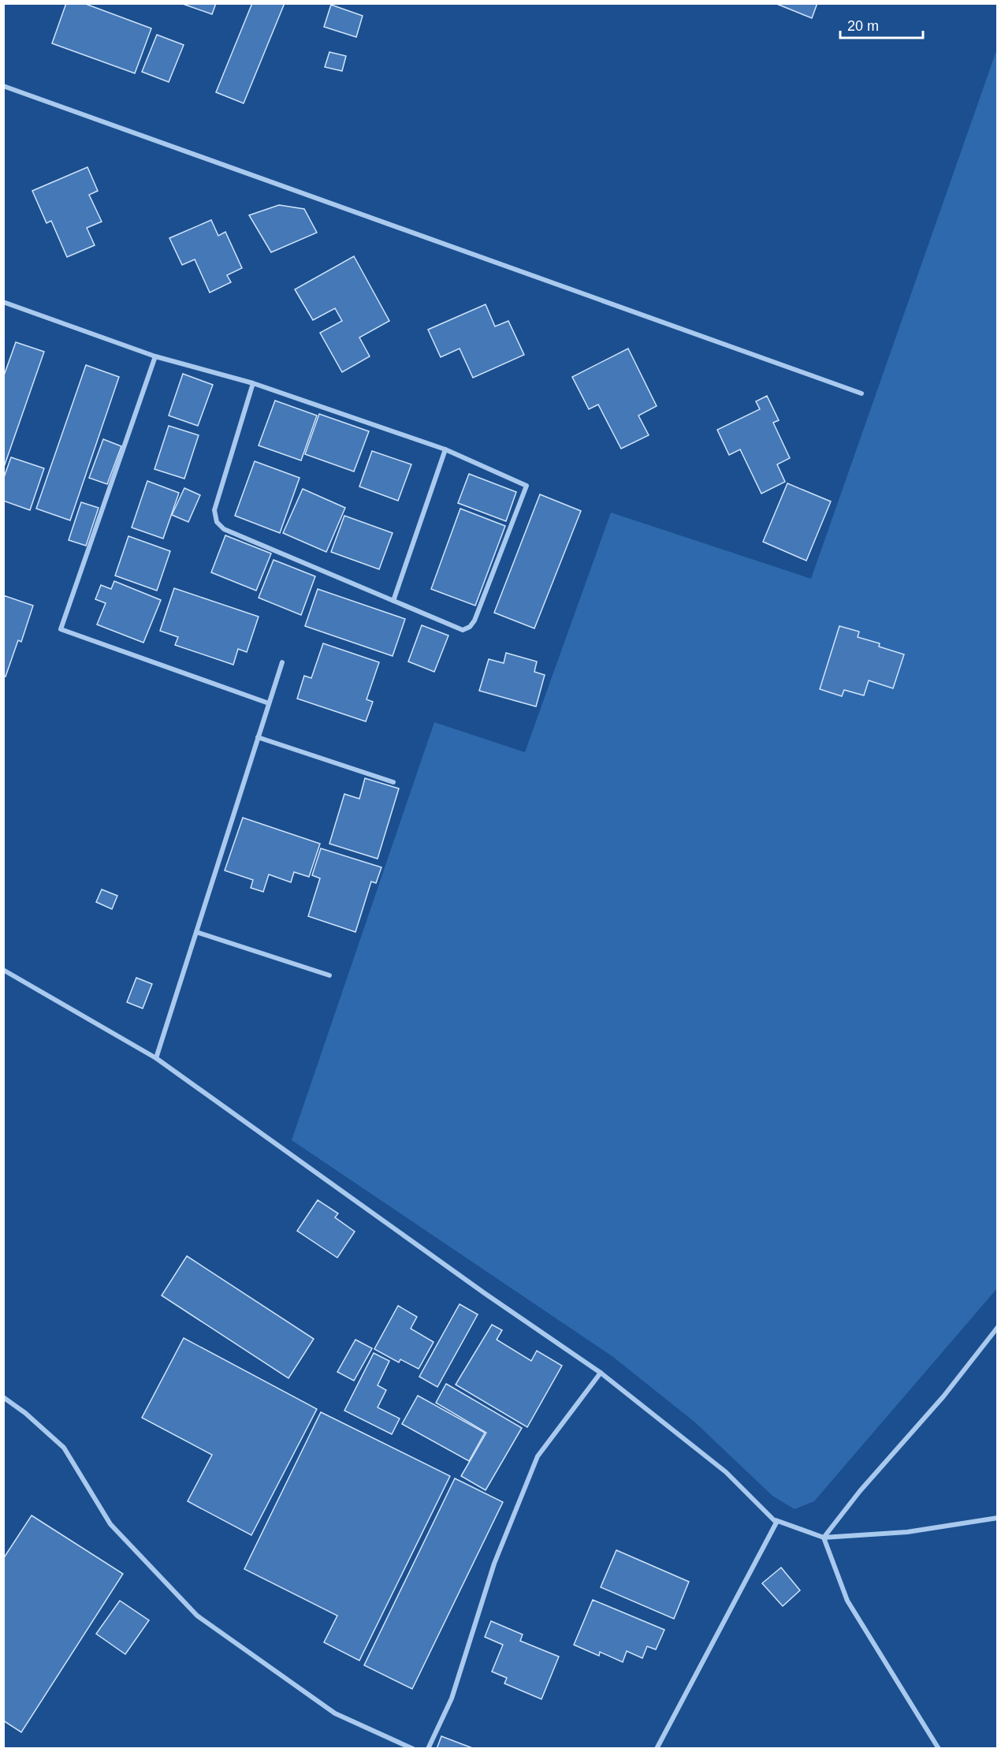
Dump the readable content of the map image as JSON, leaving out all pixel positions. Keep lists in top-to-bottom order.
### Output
{
  "scale_bar": "20 m"
}
